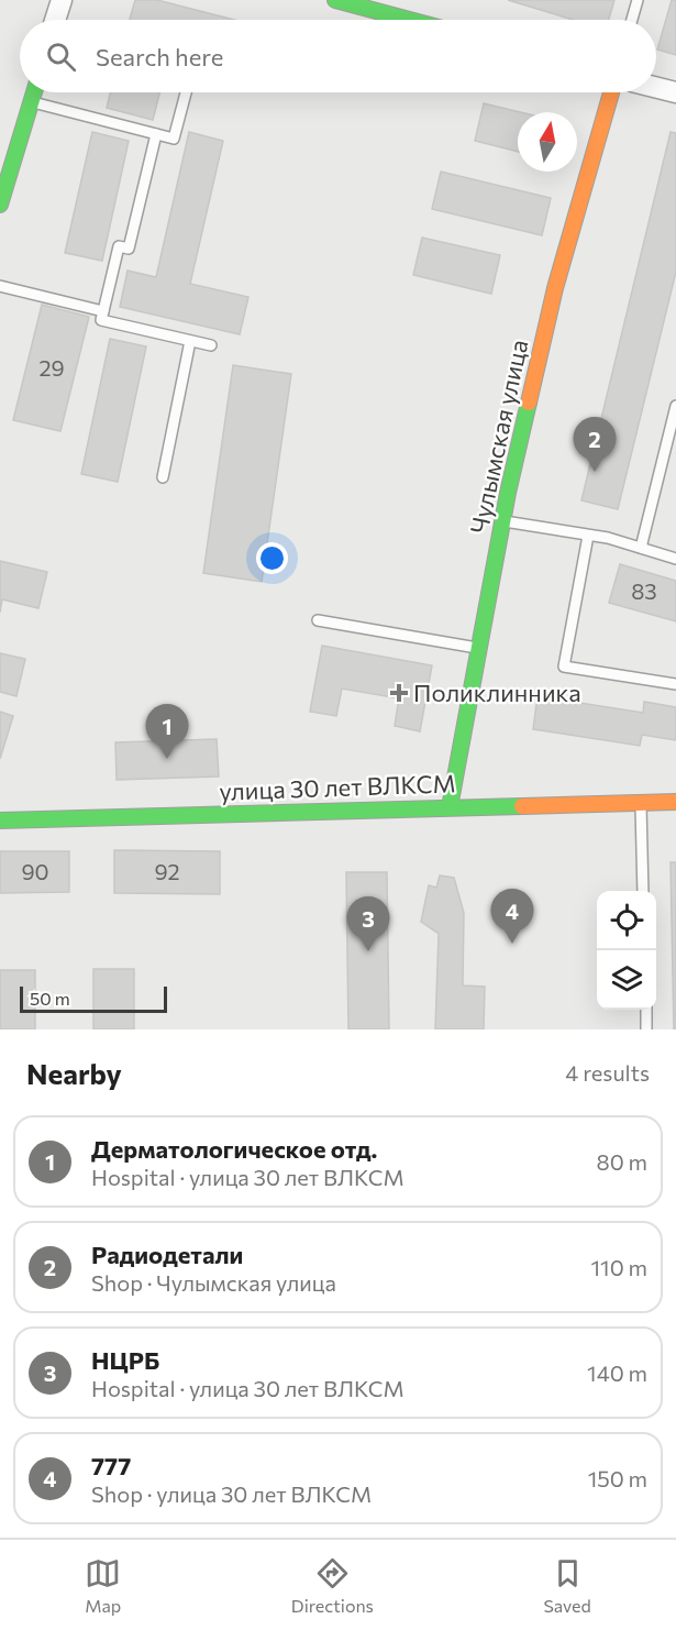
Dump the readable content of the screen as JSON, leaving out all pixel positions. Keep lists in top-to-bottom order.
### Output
{
  "streets": {
    "street": ["Чулымская улица", "улица 30 лет ВЛКСМ"]
  },
  "crossings": [
    ["Чулымская улица", "улица 30 лет ВЛКСМ"]
  ],
  "places": {
    "health": ["Поликлинника"]
  },
  "house_numbers": [
    "29",
    "83",
    "90",
    "92"
  ],
  "scale_bar": "50 m",
  "north": "top",
  "page": {
    "search": "Search here",
    "pins": [
      "2",
      "1",
      "4",
      "3"
    ],
    "scale": "50 m",
    "heading": ["Nearby", "4 results"],
    "list": [
      {
        "mark": "1",
        "name": "Дерматологическое отд.",
        "note": "Hospital · улица 30 лет ВЛКСМ",
        "value": "80 m"
      },
      {
        "mark": "2",
        "name": "Радиодетали",
        "note": "Shop · Чулымская улица",
        "value": "110 m"
      },
      {
        "mark": "3",
        "name": "НЦРБ",
        "note": "Hospital · улица 30 лет ВЛКСМ",
        "value": "140 m"
      },
      {
        "mark": "4",
        "name": "777",
        "note": "Shop · улица 30 лет ВЛКСМ",
        "value": "150 m"
      }
    ],
    "nav": ["Map", "Directions", "Saved"]
  }
}
